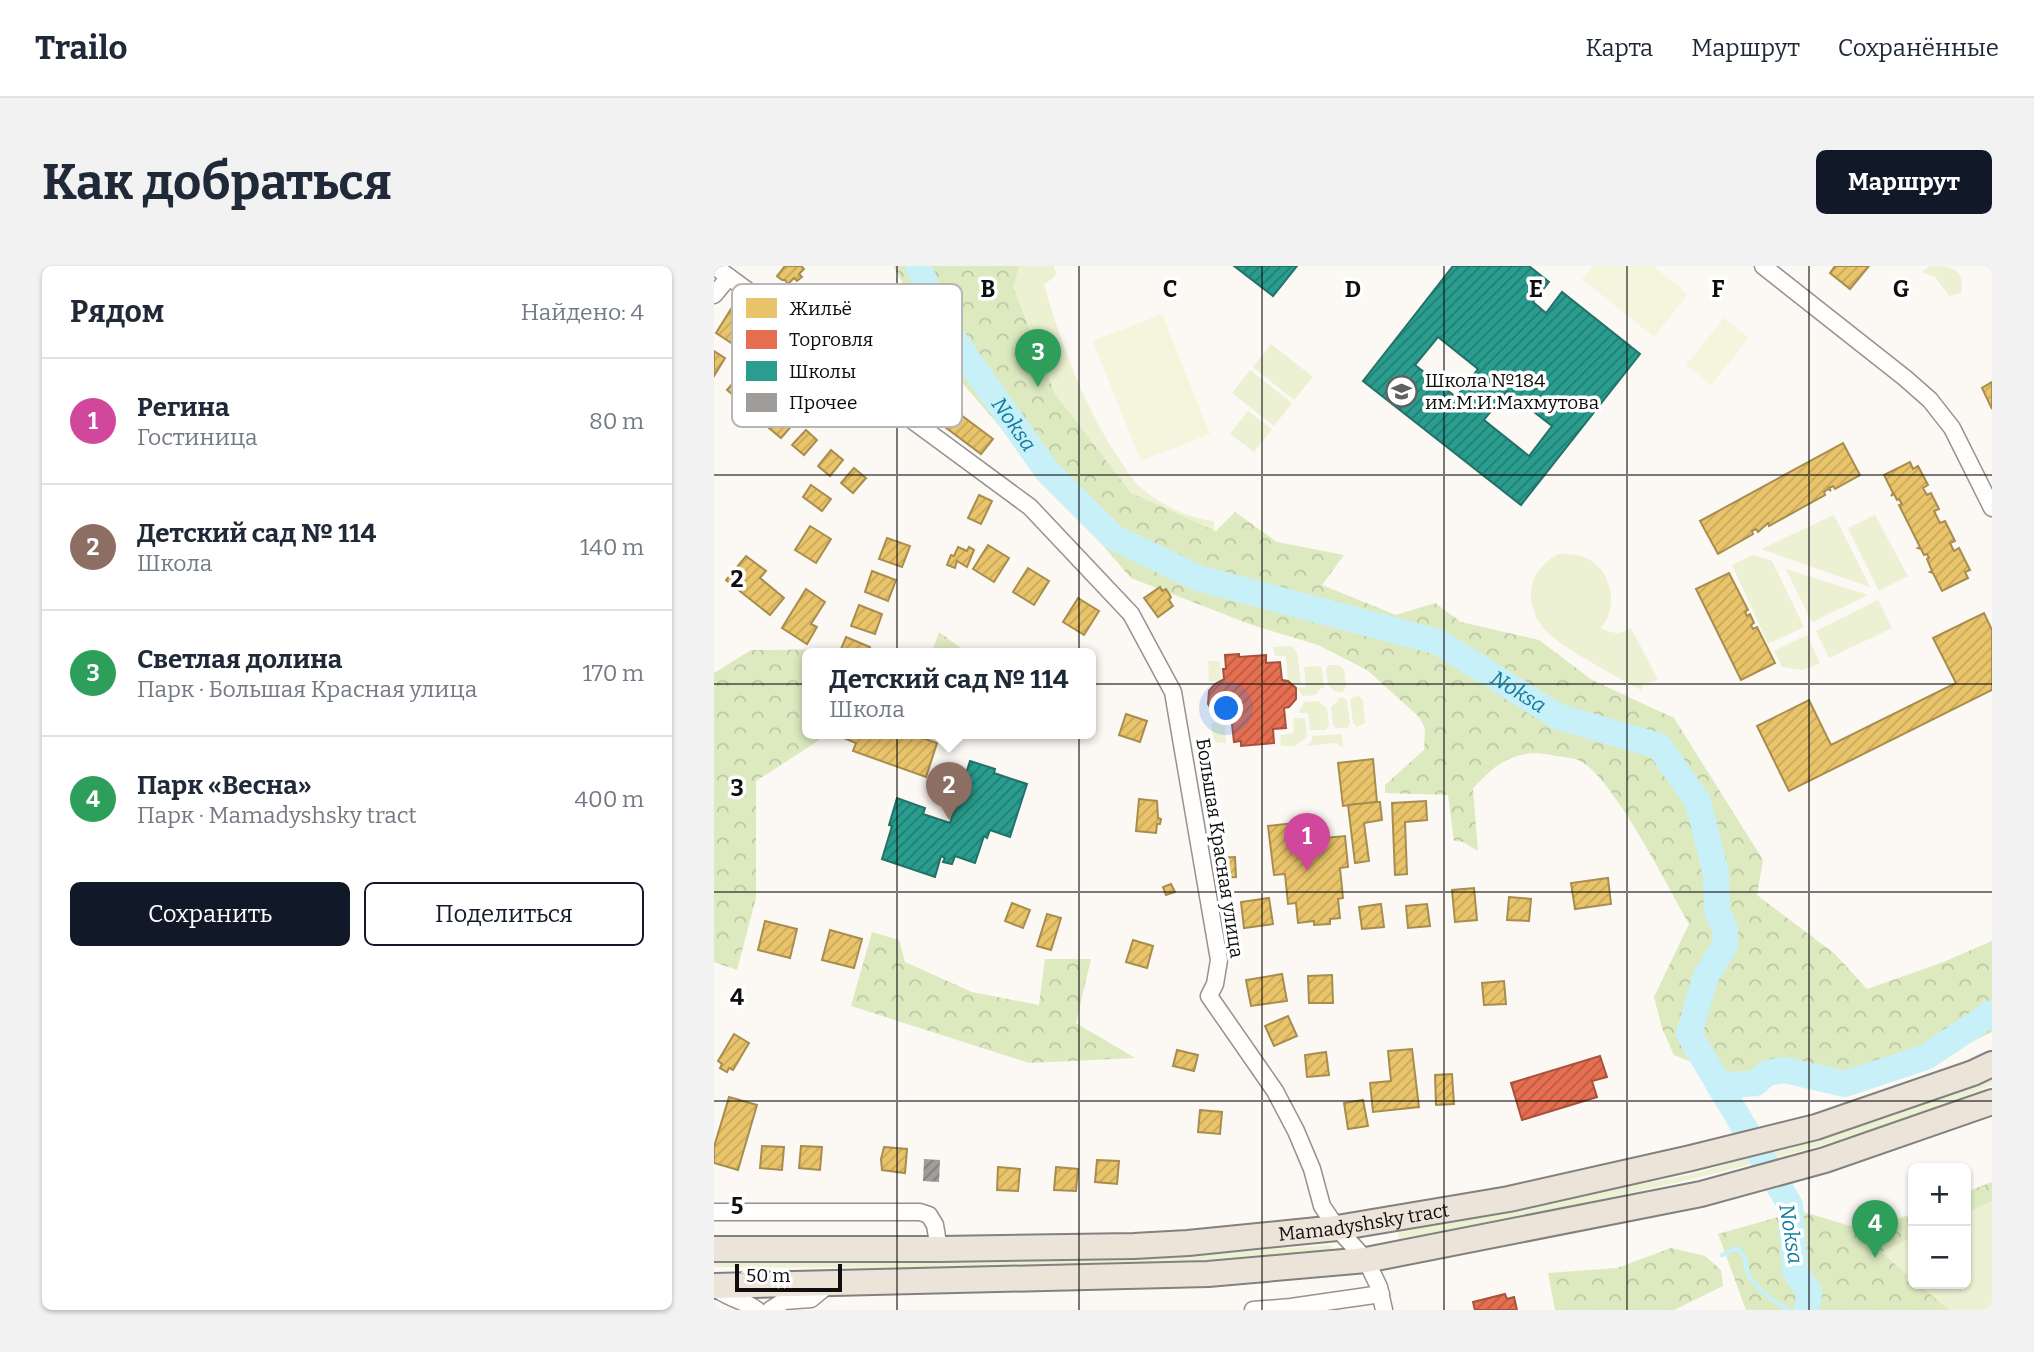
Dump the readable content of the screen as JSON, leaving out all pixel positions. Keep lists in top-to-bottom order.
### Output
{
  "streets": {
    "main road": ["Mamadyshsky tract"],
    "street": ["Большая Красная улица"]
  },
  "crossings": [
    ["Большая Красная улица", "Mamadyshsky tract"]
  ],
  "water": ["Noksa"],
  "places": {
    "school or university": ["Школа №184 им.М.И.Махмутова"]
  },
  "legend": [
    "Жильё",
    "Торговля",
    "Школы",
    "Прочее"
  ],
  "scale_bar": "50 m",
  "page": {
    "header": "Trailo",
    "nav": ["Карта", "Маршрут", "Сохранённые"],
    "buttons": [
      "Маршрут",
      ["Сохранить", "Поделиться"]
    ],
    "title": "Как добраться",
    "heading": ["Рядом", "Найдено: 4"],
    "pins": [
      "3",
      "2",
      "1",
      "4"
    ],
    "list": [
      {
        "mark": "1",
        "name": "Регина",
        "note": "Гостиница",
        "value": "80 m"
      },
      {
        "mark": "2",
        "name": "Детский сад № 114",
        "note": "Школа",
        "value": "140 m"
      },
      {
        "mark": "3",
        "name": "Светлая долина",
        "note": "Парк · Большая Красная улица",
        "value": "170 m"
      },
      {
        "mark": "4",
        "name": "Парк «Весна»",
        "note": "Парк · Mamadyshsky tract",
        "value": "400 m"
      }
    ],
    "popup": ["Детский сад № 114", "Школа"],
    "map_buttons": ["+", "−"],
    "scale": "50 m"
  },
  "grid": {
    "columns": [
      "B",
      "C",
      "D",
      "E",
      "F",
      "G"
    ],
    "rows": [
      "2",
      "3",
      "4",
      "5"
    ]
  }
}
